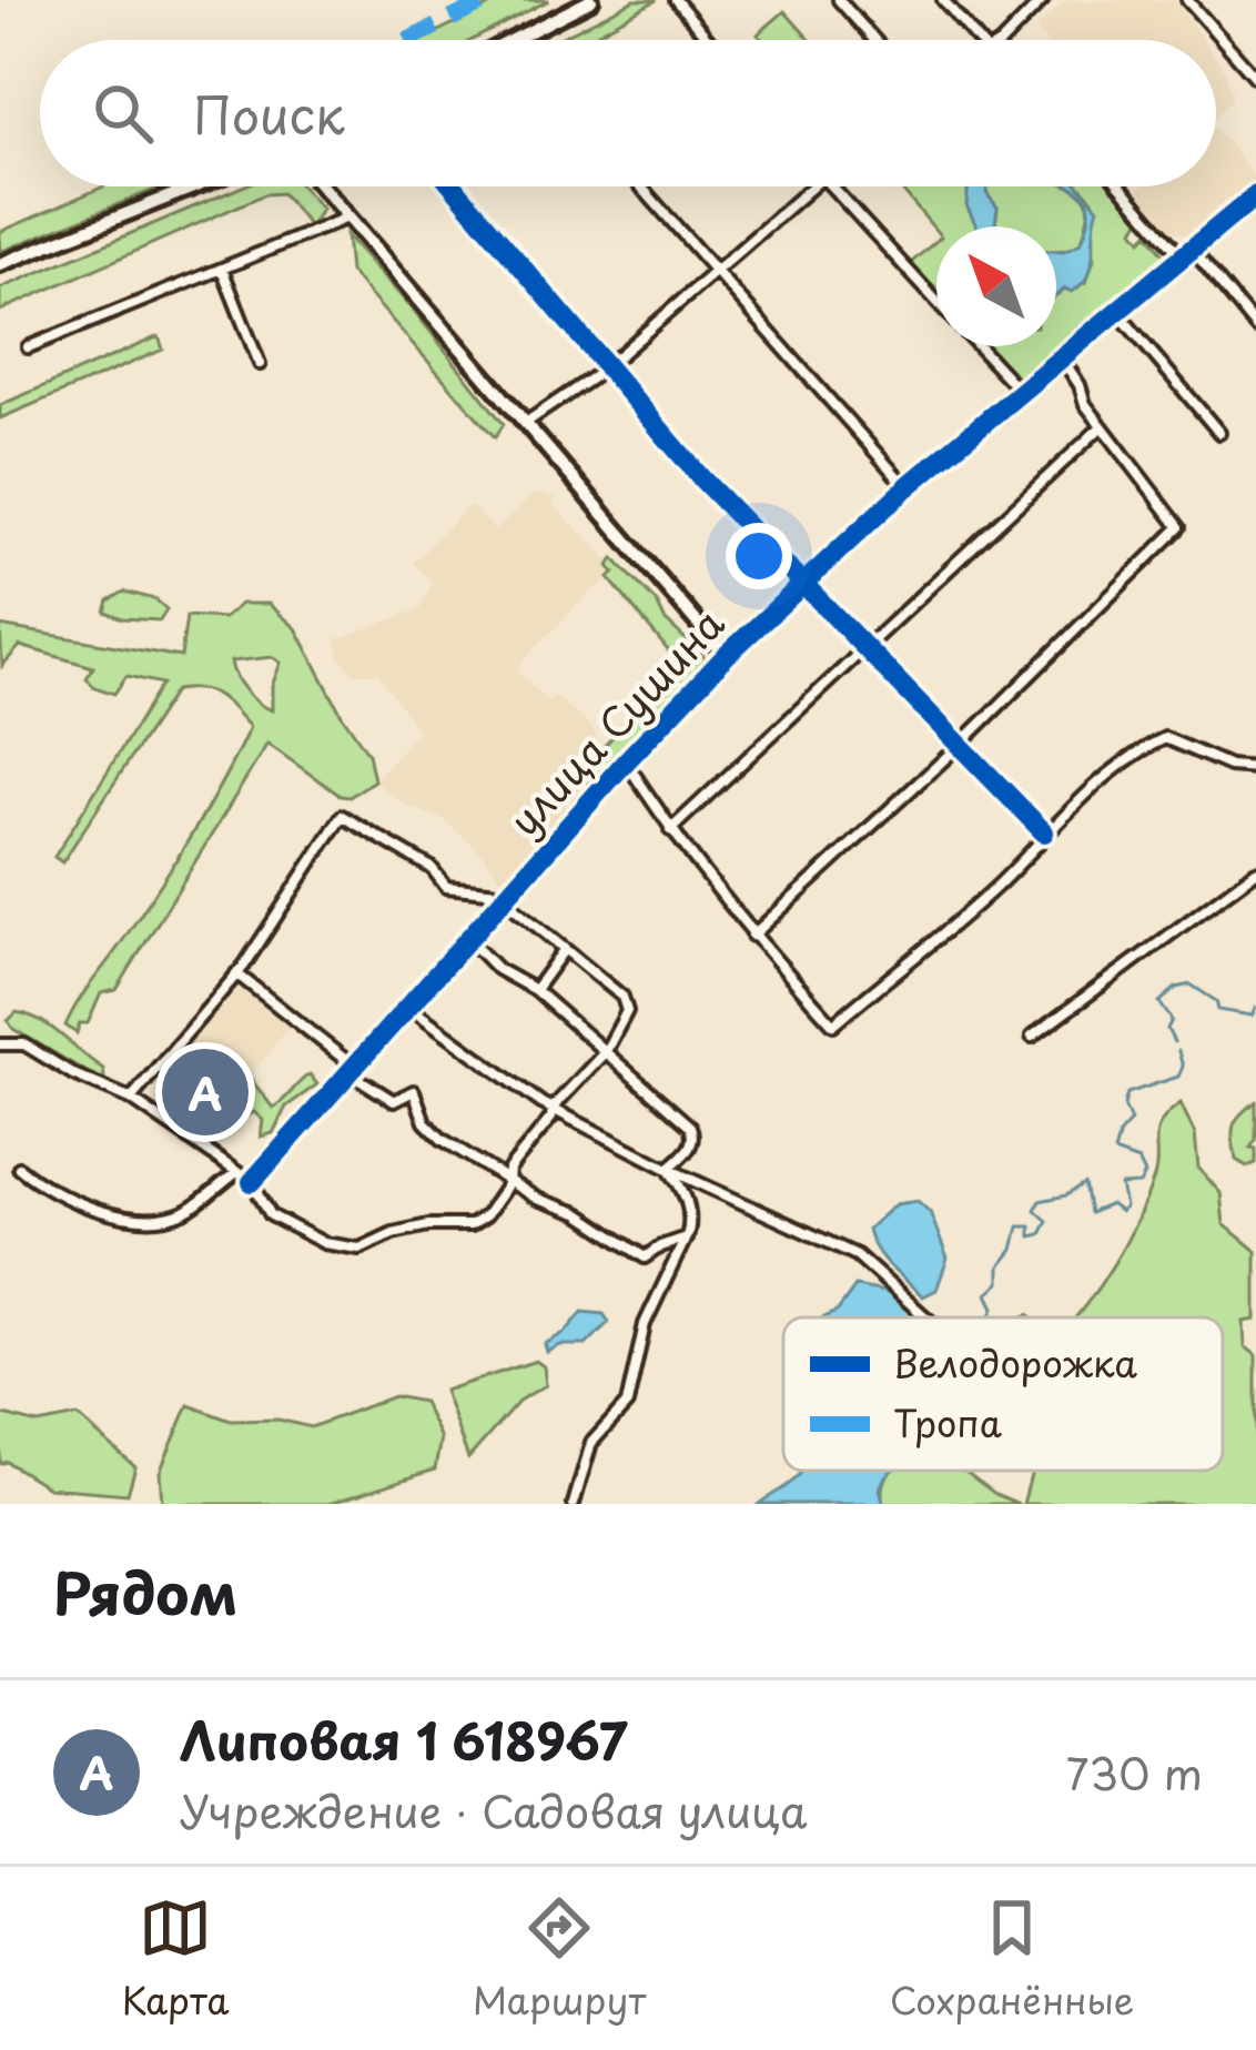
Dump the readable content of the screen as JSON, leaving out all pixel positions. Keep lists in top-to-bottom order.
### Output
{
  "streets": {
    "street": ["улица Сушина"]
  },
  "legend": ["Велодорожка", "Тропа"],
  "north": "top left",
  "page": {
    "search": "Поиск",
    "pins": "A",
    "heading": "Рядом",
    "list": [
      {
        "mark": "A",
        "name": "Липовая 1 618967",
        "note": "Учреждение · Садовая улица",
        "value": "730 m"
      }
    ],
    "nav": ["Карта", "Маршрут", "Сохранённые"]
  }
}
